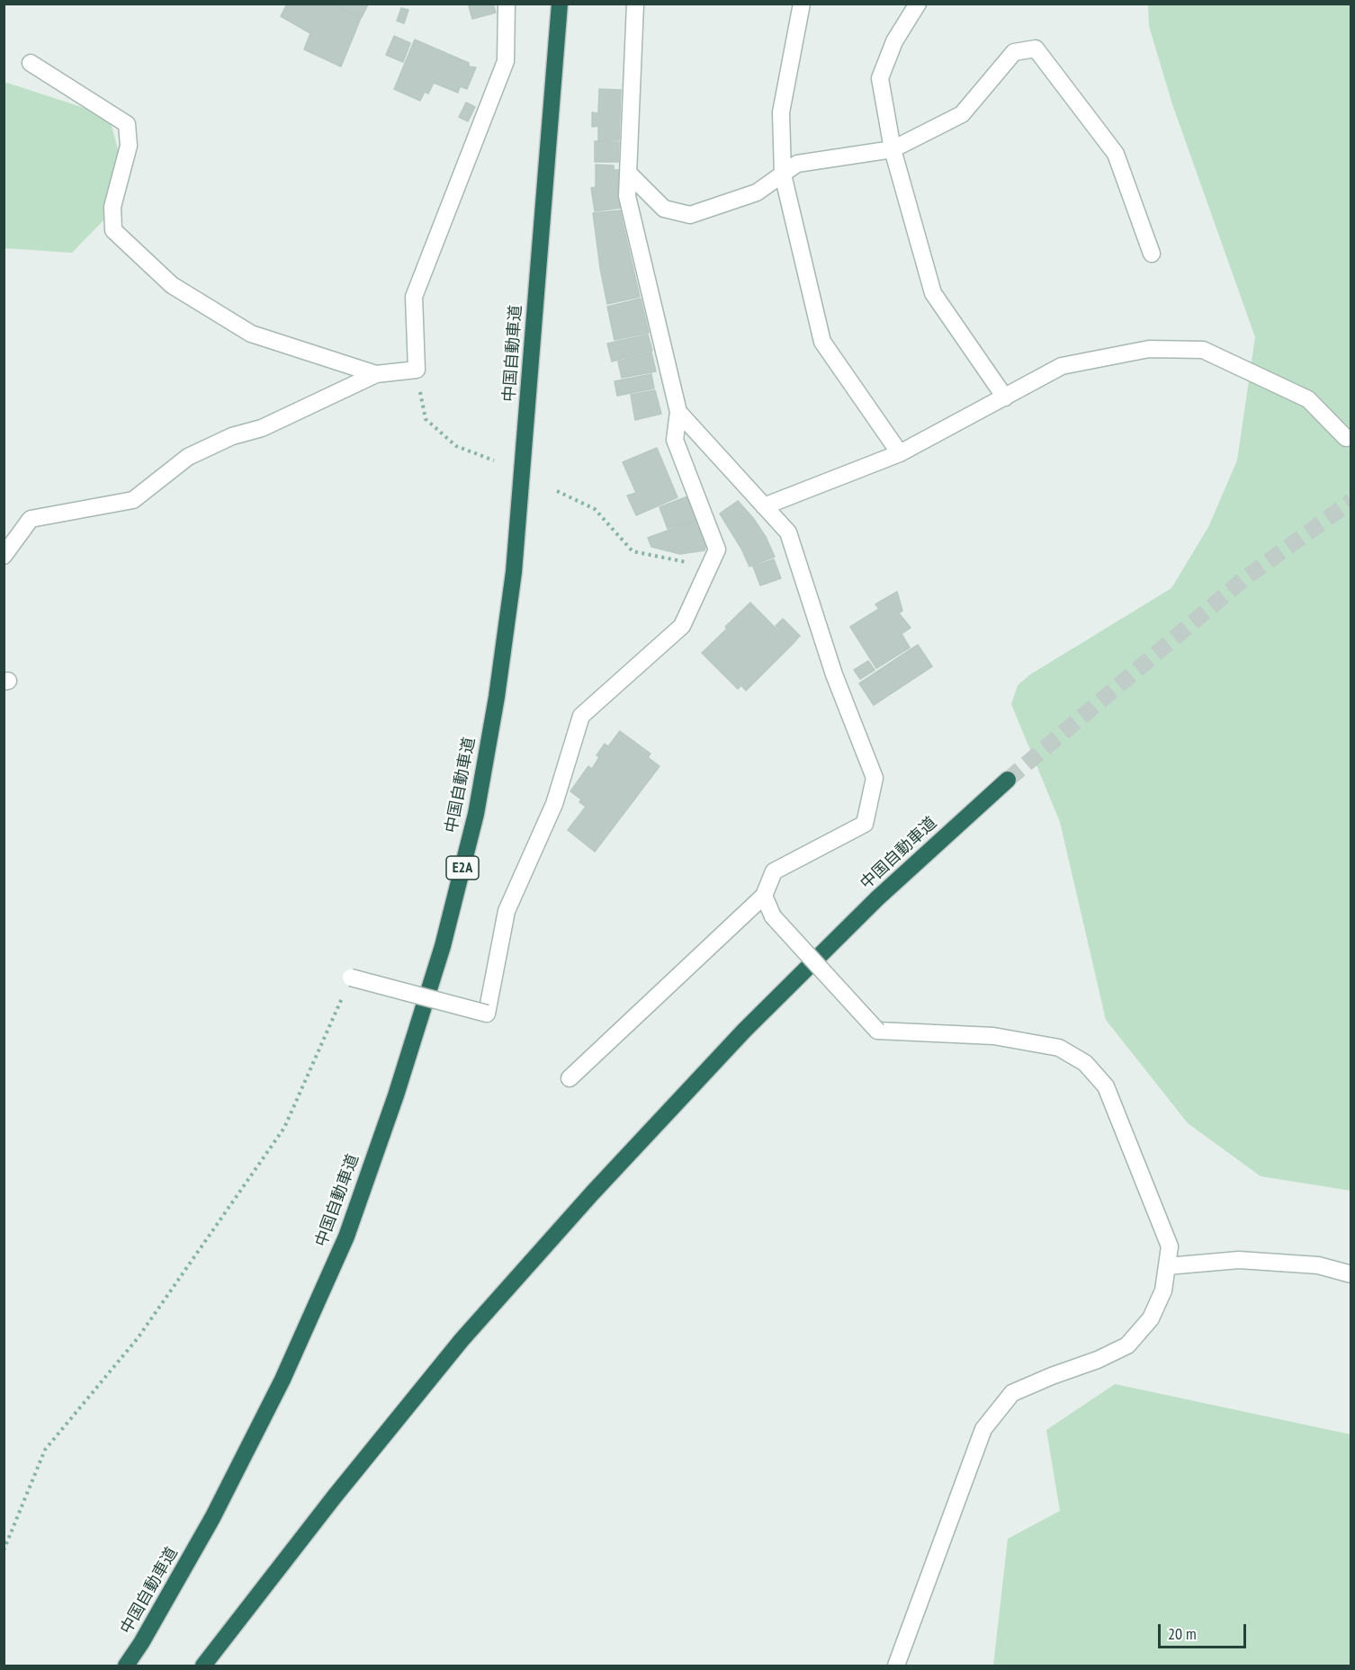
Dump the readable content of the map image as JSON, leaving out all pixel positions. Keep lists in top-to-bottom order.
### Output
{
  "streets": {
    "highway": ["中国自動車道", "E2A"]
  },
  "scale_bar": "20 m"
}
